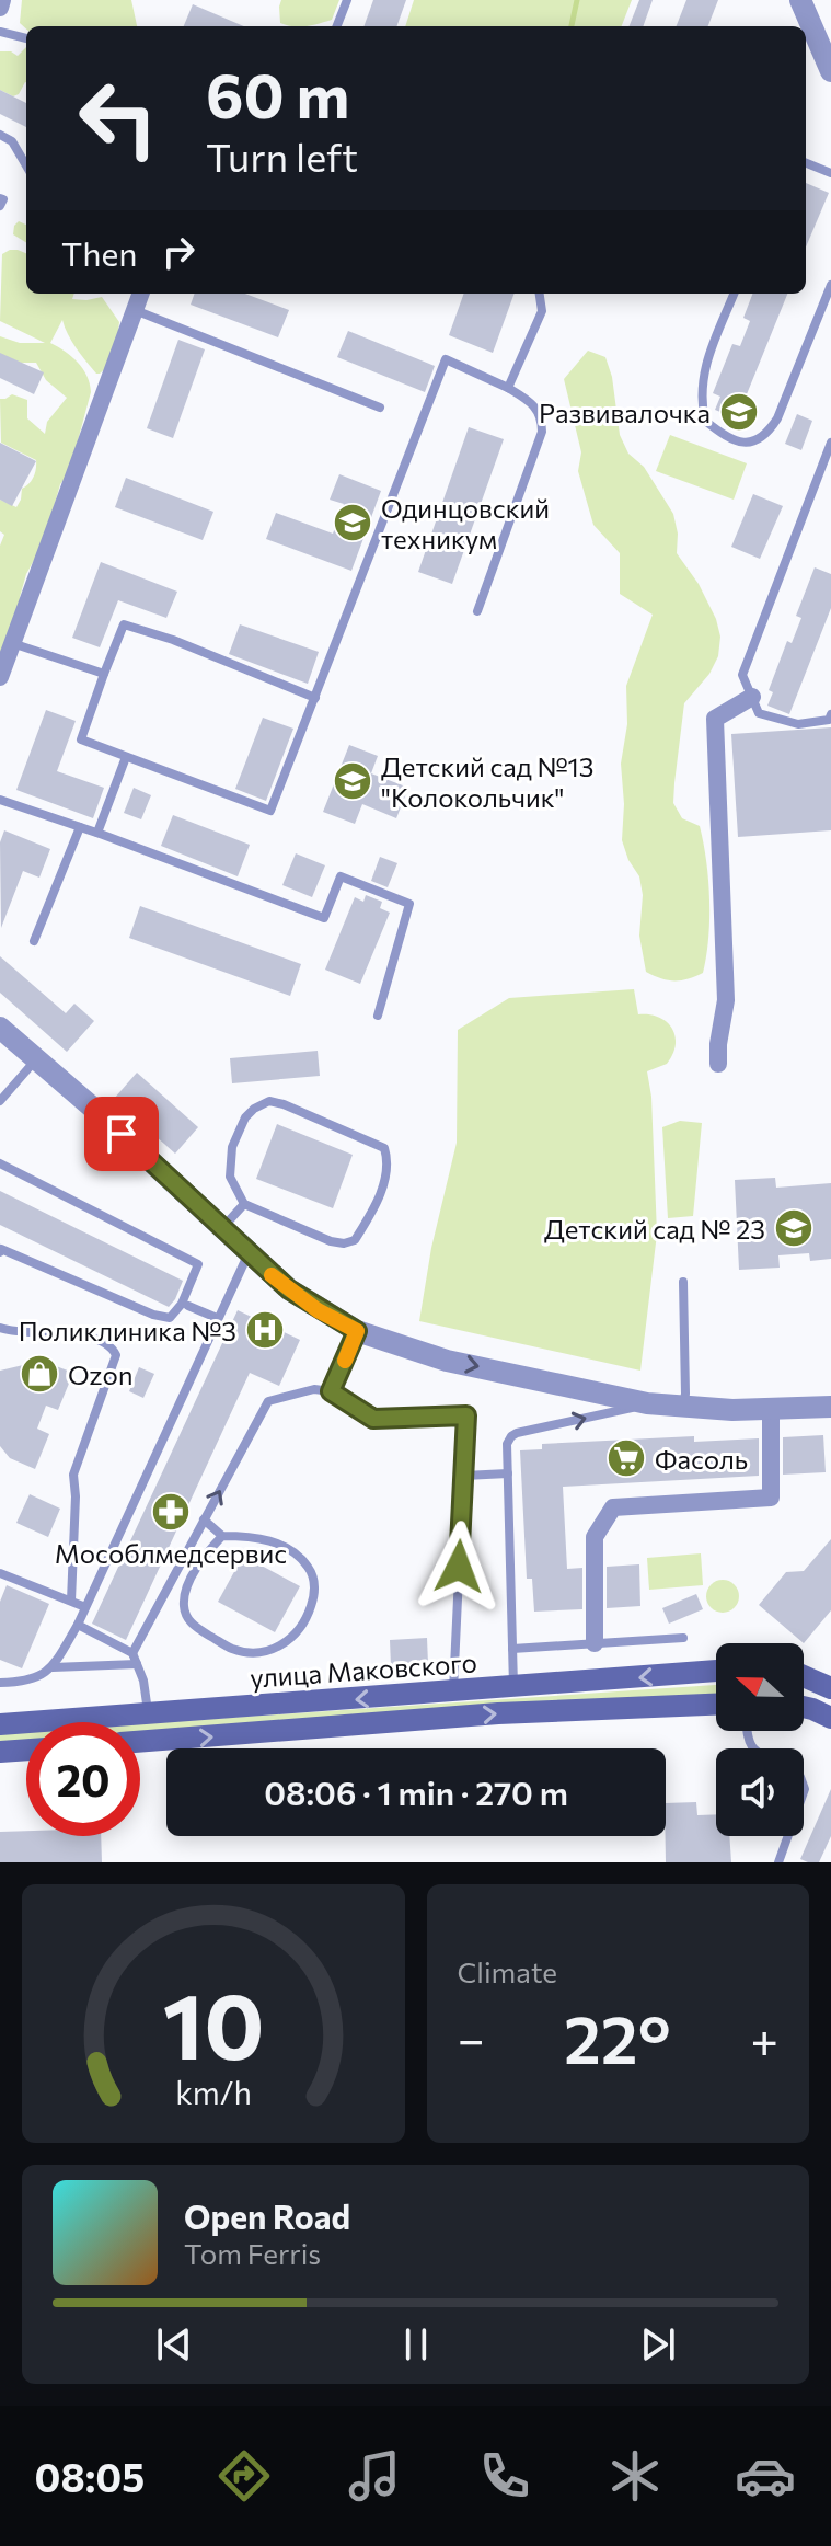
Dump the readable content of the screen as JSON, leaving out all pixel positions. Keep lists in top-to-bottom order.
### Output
{
  "streets": {
    "main road": ["улица Маковского"]
  },
  "places": {
    "school or university": [
      "Развивалочка",
      "Одинцовский техникум",
      "Детский сад №13 \"Колокольчик\"",
      "Детский сад № 23"
    ],
    "hospital": ["Поликлиника №3"],
    "shop": ["Ozon"],
    "supermarket": ["Фасоль"],
    "pharmacy": ["Мособлмедсервис"]
  },
  "north": "left",
  "page": {
    "turn": ["60 m", "Turn left"],
    "then": "Then",
    "limit": "20",
    "trip": "08:06 · 1 min · 270 m",
    "tile": "Climate",
    "heat": ["−", "22°", "+"],
    "song": ["Open Road", "Tom Ferris"],
    "tabs": "08:05",
    "gauge": ["10", "km/h"]
  }
}
